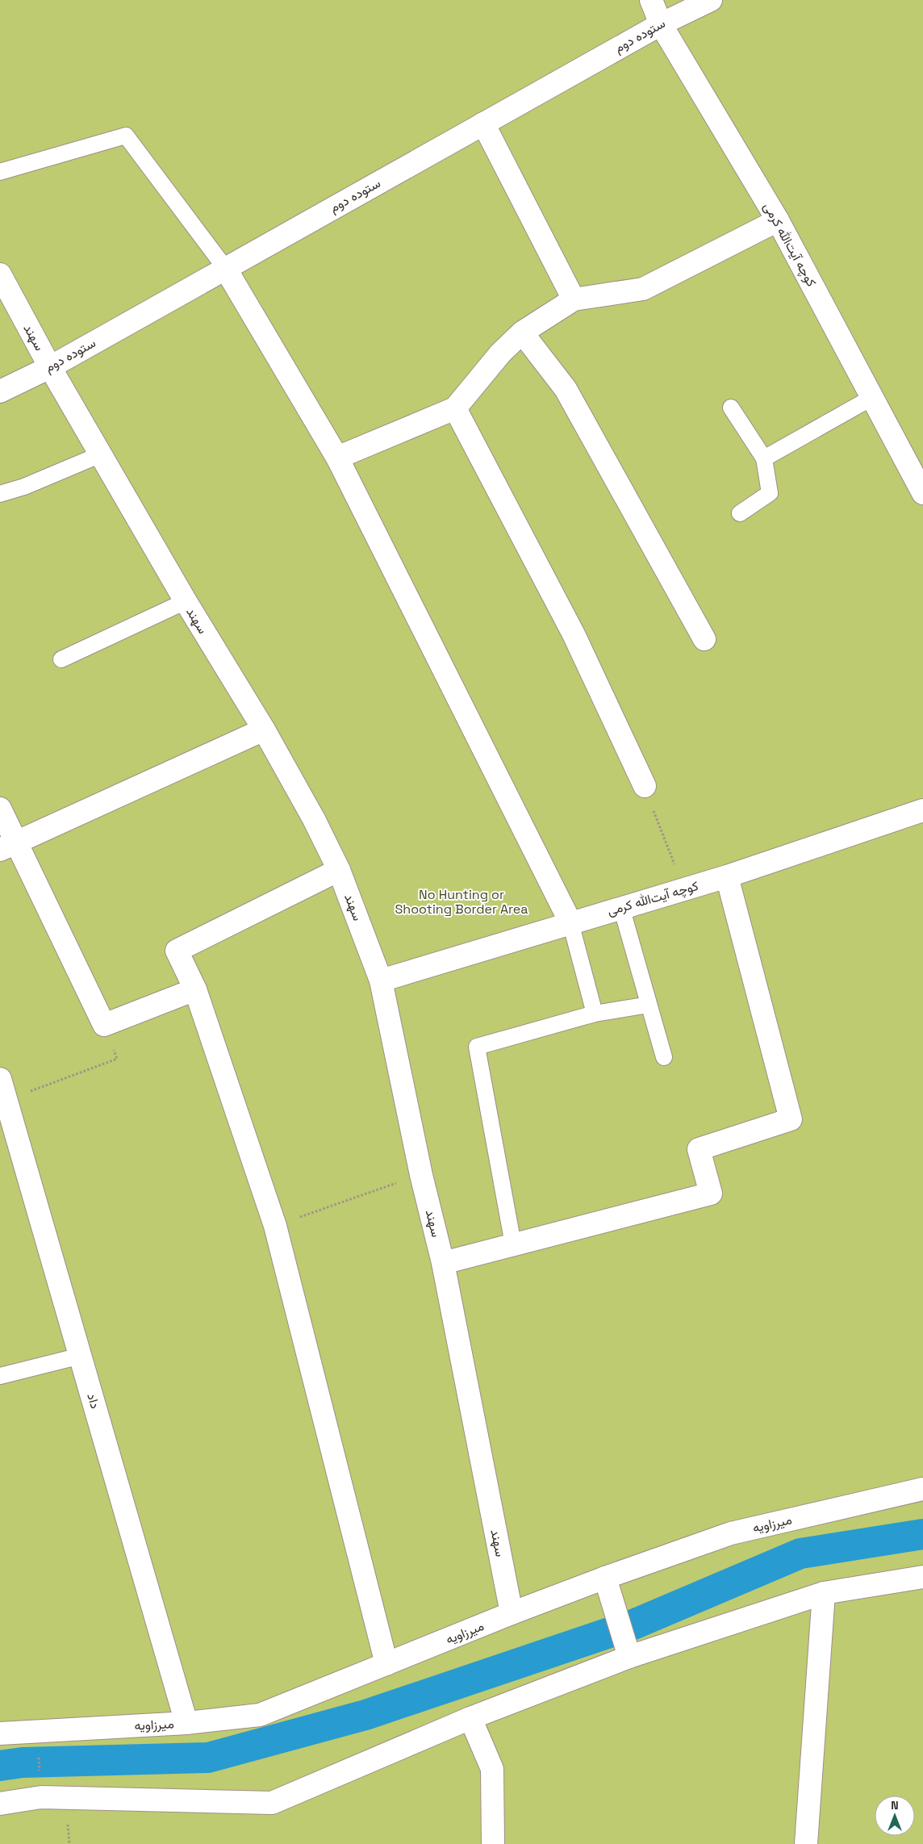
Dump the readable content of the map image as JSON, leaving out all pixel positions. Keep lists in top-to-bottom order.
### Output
{
  "streets": {
    "street": [
      "ستوده دوم",
      "کوچه آیت‌الله کرمی",
      "سهند",
      "داد",
      "میرزاویه"
    ]
  },
  "crossings": [
    ["ستوده دوم", "کوچه آیت‌الله کرمی"],
    ["ستوده دوم", "سهند"],
    ["کوچه آیت‌الله کرمی", "سهند"],
    ["سهند", "میرزاویه"],
    ["داد", "میرزاویه"]
  ],
  "parks": ["No Hunting or Shooting Border Area"],
  "north": "top"
}
